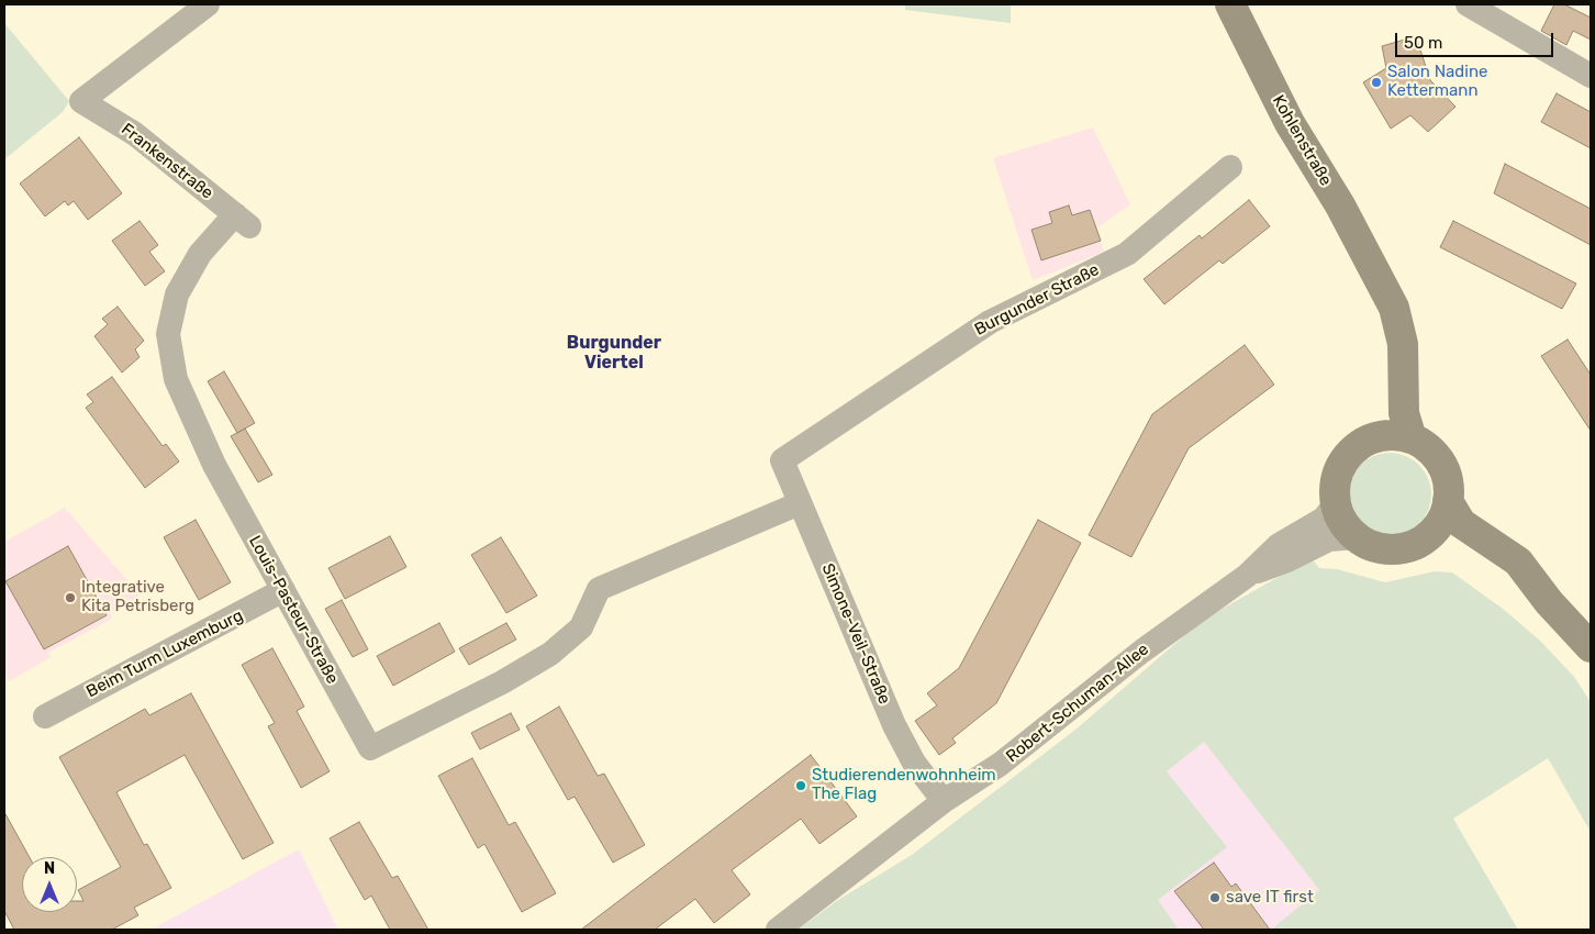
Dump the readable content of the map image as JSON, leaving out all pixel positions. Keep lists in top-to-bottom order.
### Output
{
  "streets": {
    "main road": ["Kohlenstraße"],
    "street": [
      "Frankenstraße",
      "Burgunder Straße",
      "Louis-Pasteur-Straße",
      "Simone-Veil-Straße",
      "Beim Turm Luxemburg",
      "Robert-Schuman-Allee"
    ]
  },
  "crossings": [
    ["Kohlenstraße", "Robert-Schuman-Allee"],
    ["Frankenstraße", "Louis-Pasteur-Straße"],
    ["Burgunder Straße", "Simone-Veil-Straße"],
    ["Louis-Pasteur-Straße", "Simone-Veil-Straße"],
    ["Louis-Pasteur-Straße", "Beim Turm Luxemburg"],
    ["Simone-Veil-Straße", "Robert-Schuman-Allee"]
  ],
  "districts": ["Burgunder Viertel"],
  "places": [
    "Salon Nadine Kettermann",
    "Integrative Kita Petrisberg",
    "Studierendenwohnheim The Flag",
    "save IT first"
  ],
  "scale_bar": "50 m",
  "north": "top"
}
